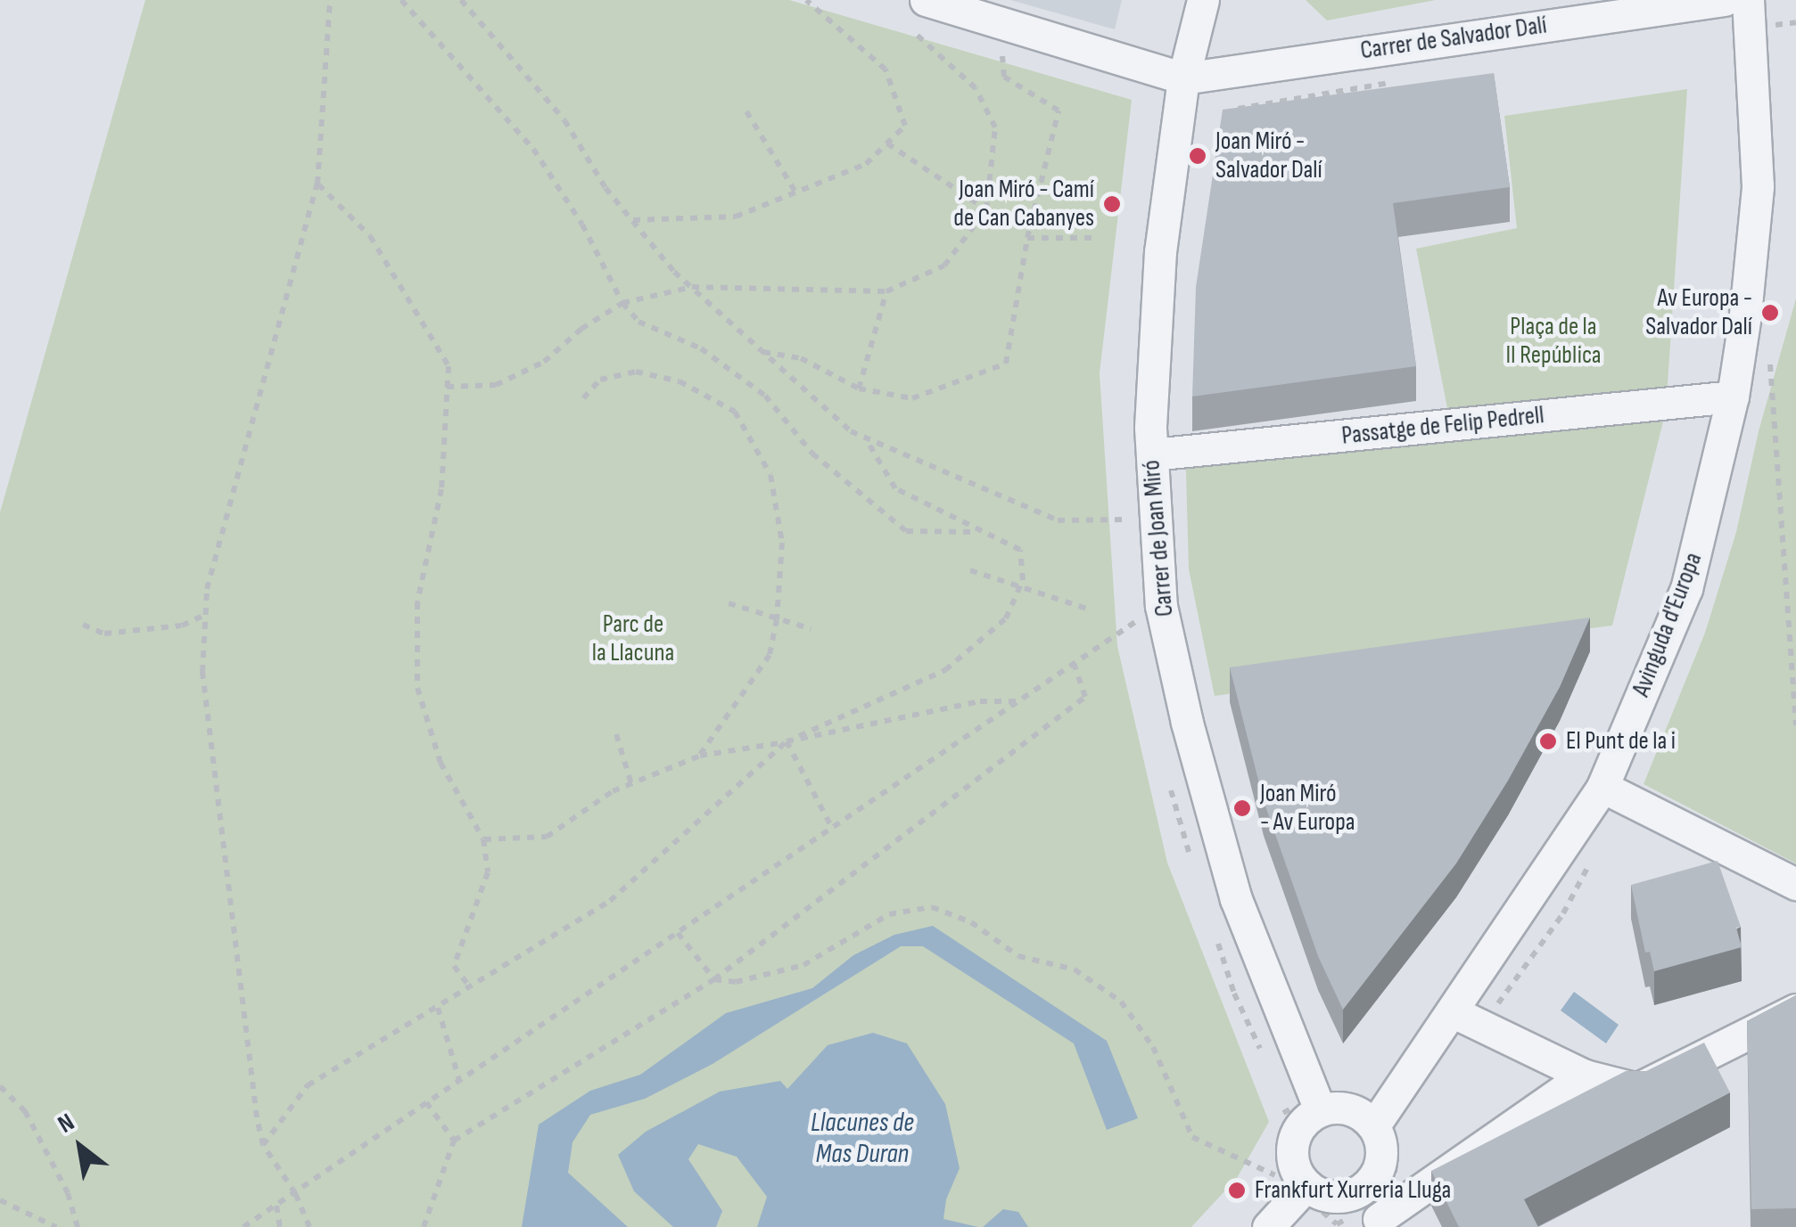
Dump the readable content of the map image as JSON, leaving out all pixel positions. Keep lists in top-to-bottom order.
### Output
{
  "streets": {
    "street": [
      "Carrer de Salvador Dalí",
      "Passatge de Felip Pedrell",
      "Carrer de Joan Miró",
      "Avinguda d'Europa"
    ]
  },
  "crossings": [
    ["Carrer de Salvador Dalí", "Carrer de Joan Miró"],
    ["Passatge de Felip Pedrell", "Carrer de Joan Miró"],
    ["Passatge de Felip Pedrell", "Avinguda d'Europa"]
  ],
  "water": ["Llacunes de Mas Duran"],
  "parks": ["Plaça de la II República", "Parc de la Llacuna"],
  "places": [
    "Joan Miró - Salvador Dalí",
    "Joan Miró - Camí de Can Cabanyes",
    "Av Europa - Salvador Dalí",
    "El Punt de la i",
    "Joan Miró - Av Europa",
    "Frankfurt Xurreria Lluga"
  ],
  "north": "top left"
}
